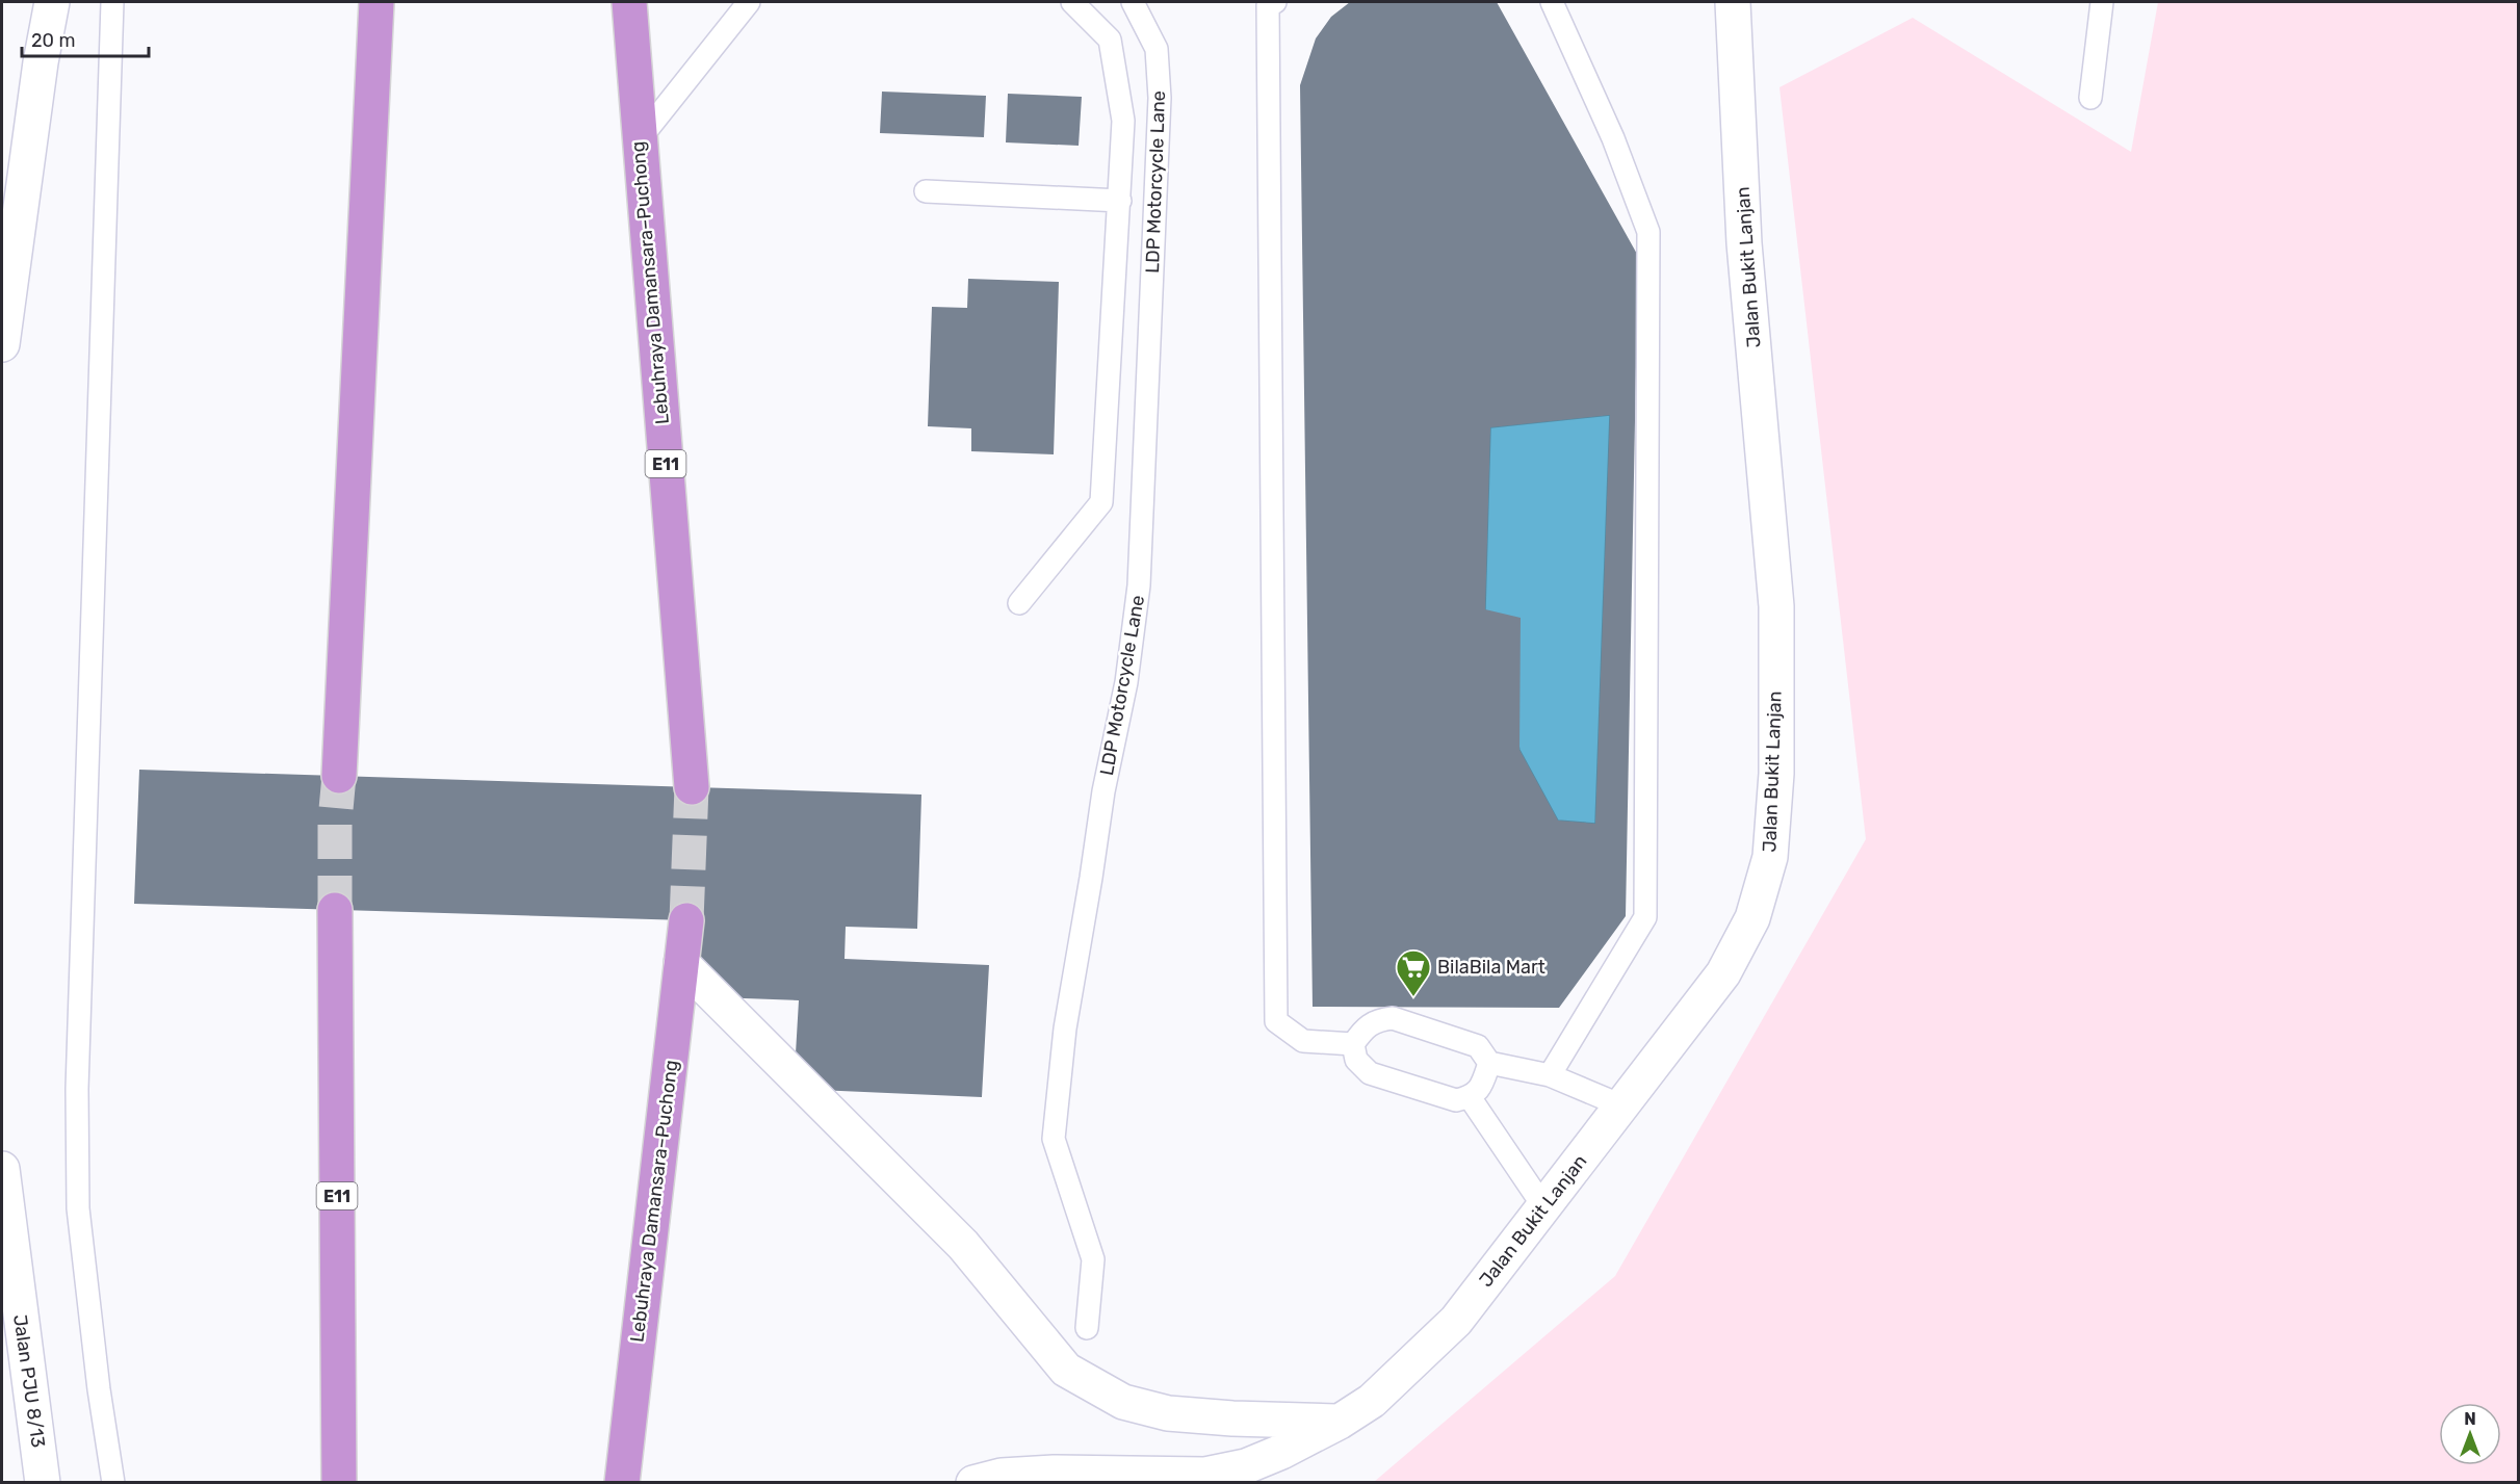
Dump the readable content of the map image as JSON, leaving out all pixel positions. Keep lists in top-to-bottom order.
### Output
{
  "streets": {
    "highway": ["Lebuhraya Damansara–Puchong", "E11"],
    "street": ["Jalan Bukit Lanjan", "Jalan PJU 8/13"],
    "lane": ["LDP Motorcycle Lane"]
  },
  "places": {
    "supermarket": ["BilaBila Mart"]
  },
  "scale_bar": "20 m",
  "north": "top"
}
